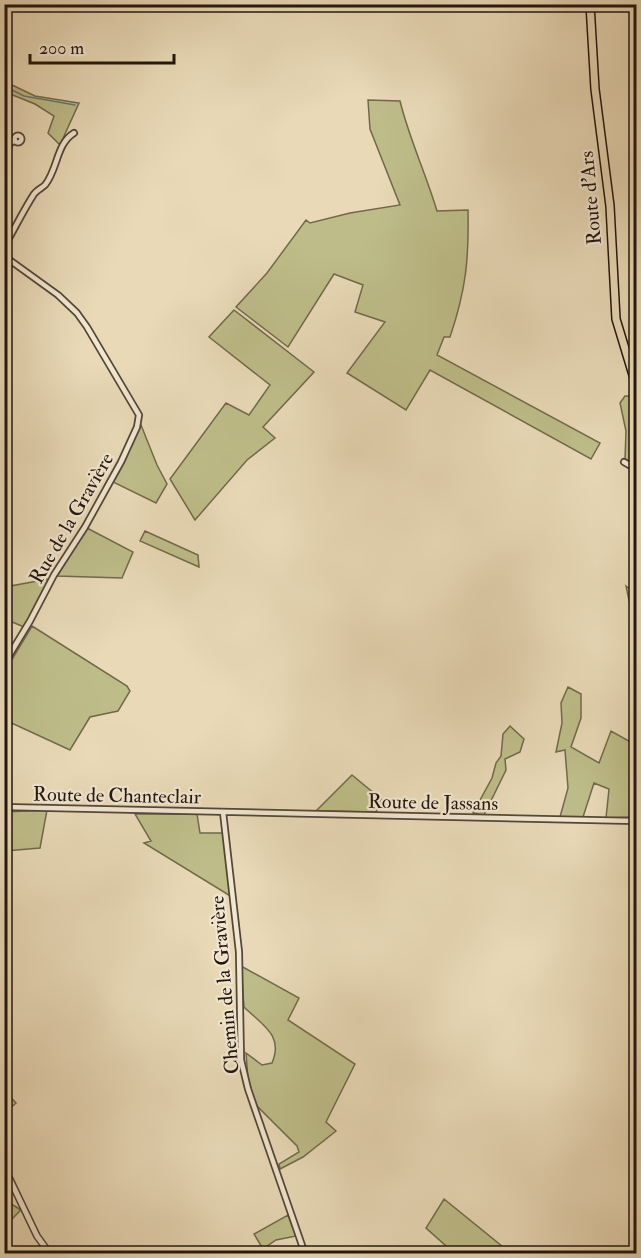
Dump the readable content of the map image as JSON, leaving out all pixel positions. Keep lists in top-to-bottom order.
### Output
{
  "streets": {
    "main road": ["Route d'Ars"],
    "street": [
      "Rue de la Gravière",
      "Route de Chanteclair",
      "Route de Jassans",
      "Chemin de la Gravière"
    ]
  },
  "crossings": [
    ["Route de Chanteclair", "Route de Jassans"],
    ["Route de Chanteclair", "Chemin de la Gravière"],
    ["Route de Jassans", "Chemin de la Gravière"]
  ],
  "scale_bar": "200 m"
}
